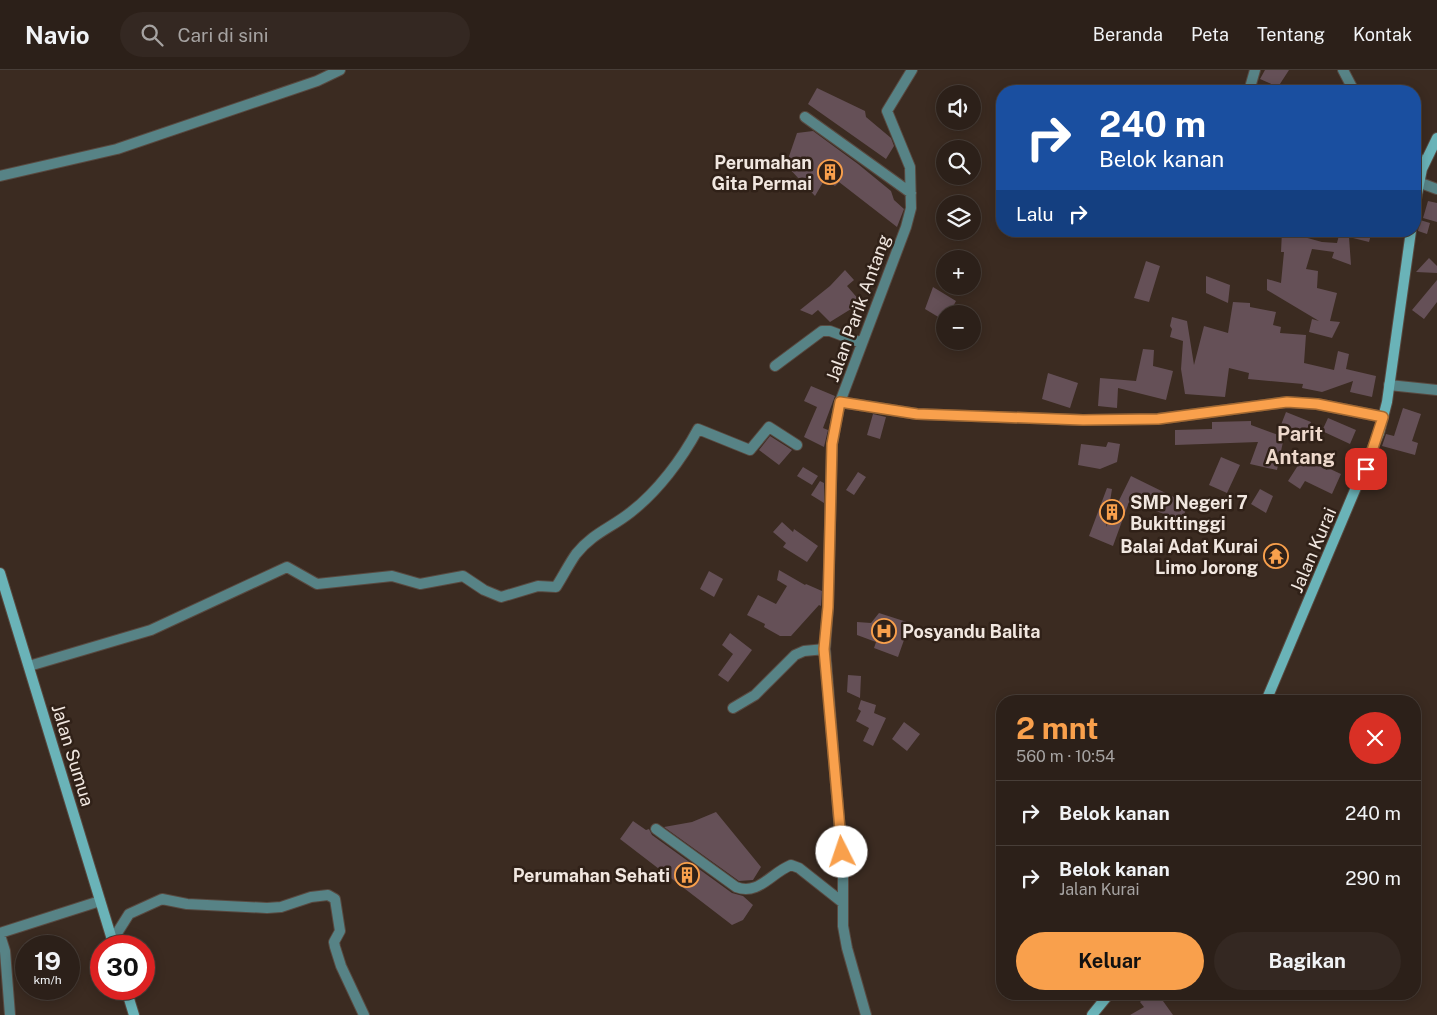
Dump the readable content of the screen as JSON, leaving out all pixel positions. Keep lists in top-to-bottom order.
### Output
{
  "streets": {
    "street": ["Jalan Parik Antang", "Jalan Kurai", "Jalan Sumua"]
  },
  "districts": ["Parit Antang"],
  "places": {
    "building": ["Perumahan Gita Permai", "SMP Negeri 7 Bukittinggi", "Perumahan Sehati"],
    "temple": ["Balai Adat Kurai Limo Jorong"],
    "hospital": ["Posyandu Balita"]
  },
  "page": {
    "header": "Navio",
    "search": "Cari di sini",
    "nav": [
      "Beranda",
      "Peta",
      "Tentang",
      "Kontak"
    ],
    "map_buttons": ["+", "−"],
    "turn": ["240 m", "Belok kanan"],
    "then": "Lalu",
    "heading": ["2 mnt", "560 m · 10:54"],
    "list": [
      {
        "name": "Belok kanan",
        "value": "240 m"
      },
      {
        "name": "Belok kanan",
        "note": "Jalan Kurai",
        "value": "290 m"
      }
    ],
    "buttons": ["Keluar", "Bagikan"],
    "speed": "19 km/h",
    "limit": "30"
  }
}
